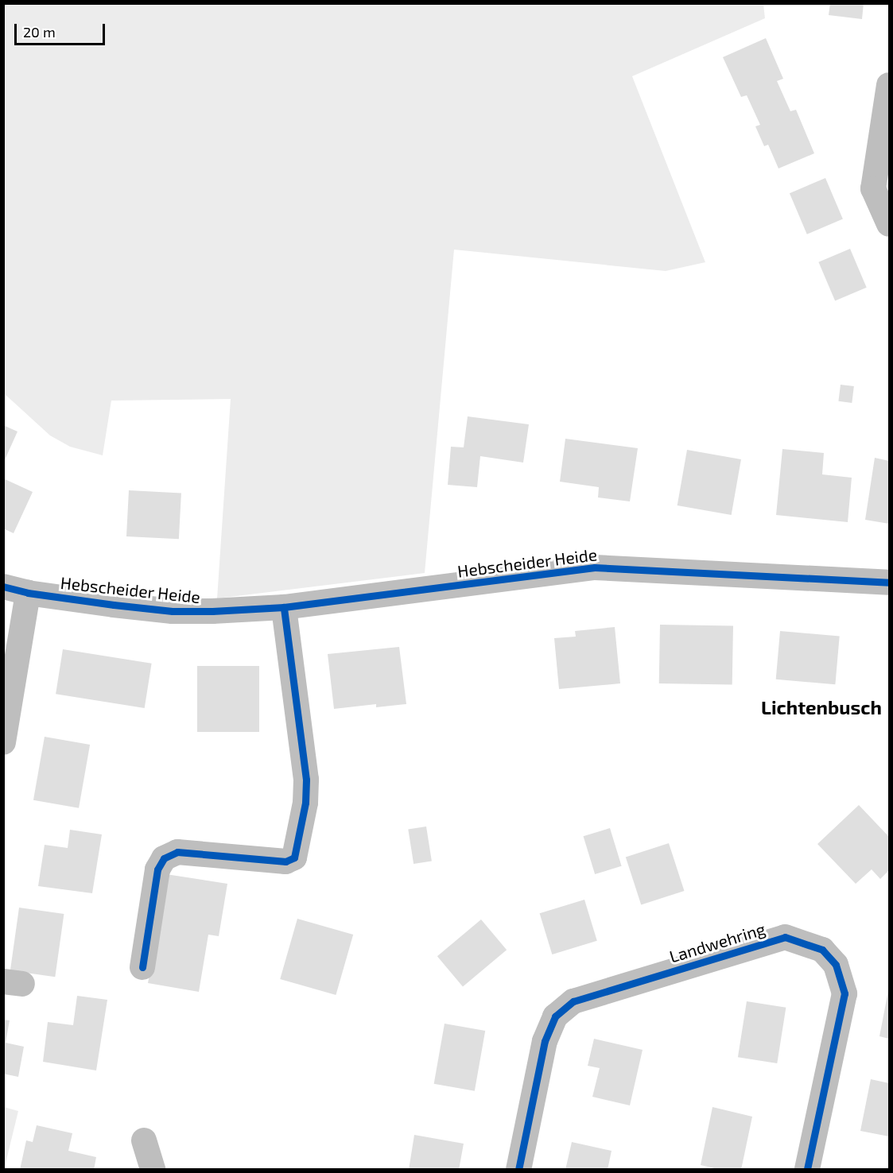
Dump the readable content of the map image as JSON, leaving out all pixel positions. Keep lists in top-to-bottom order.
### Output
{
  "streets": {
    "street": ["Hebscheider Heide", "Landwehring"]
  },
  "districts": ["Lichtenbusch"],
  "scale_bar": "20 m"
}
